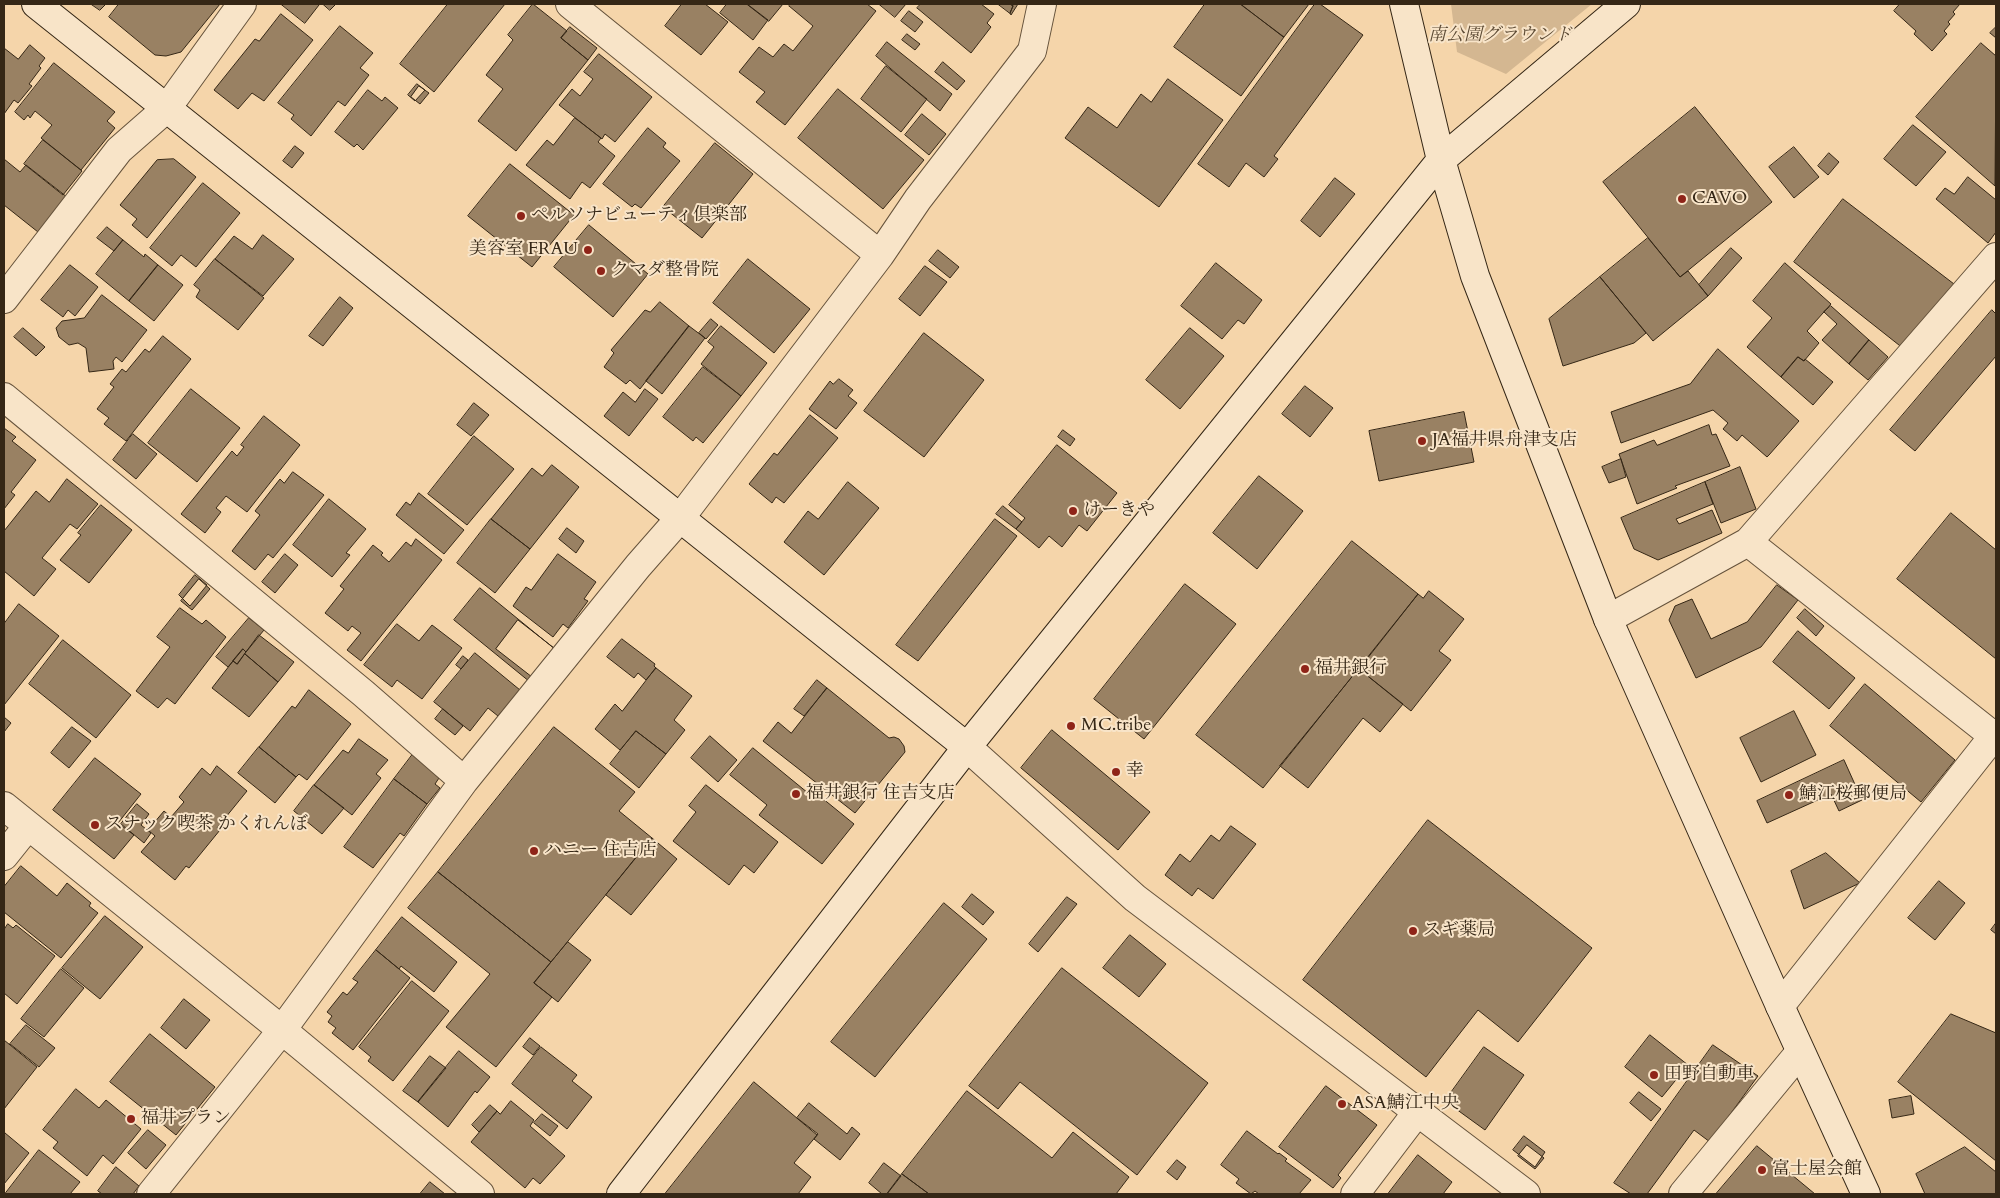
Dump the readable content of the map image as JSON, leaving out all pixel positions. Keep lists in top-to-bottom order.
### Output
{
  "parks": ["南公園グラウンド"],
  "places": [
    "CAVO",
    "ペルソナビューティ倶楽部",
    "美容室 FRAU",
    "クマダ整骨院",
    "JA福井県舟津支店",
    "けーきや",
    "福井銀行",
    "MC.tribe",
    "幸",
    "福井銀行 住吉支店",
    "鯖江桜郵便局",
    "スナック喫茶 かくれんぼ",
    "ハニー 住吉店",
    "スギ薬局",
    "田野自動車",
    "ASA鯖江中央",
    "福井プラン",
    "富士屋会館"
  ]
}
